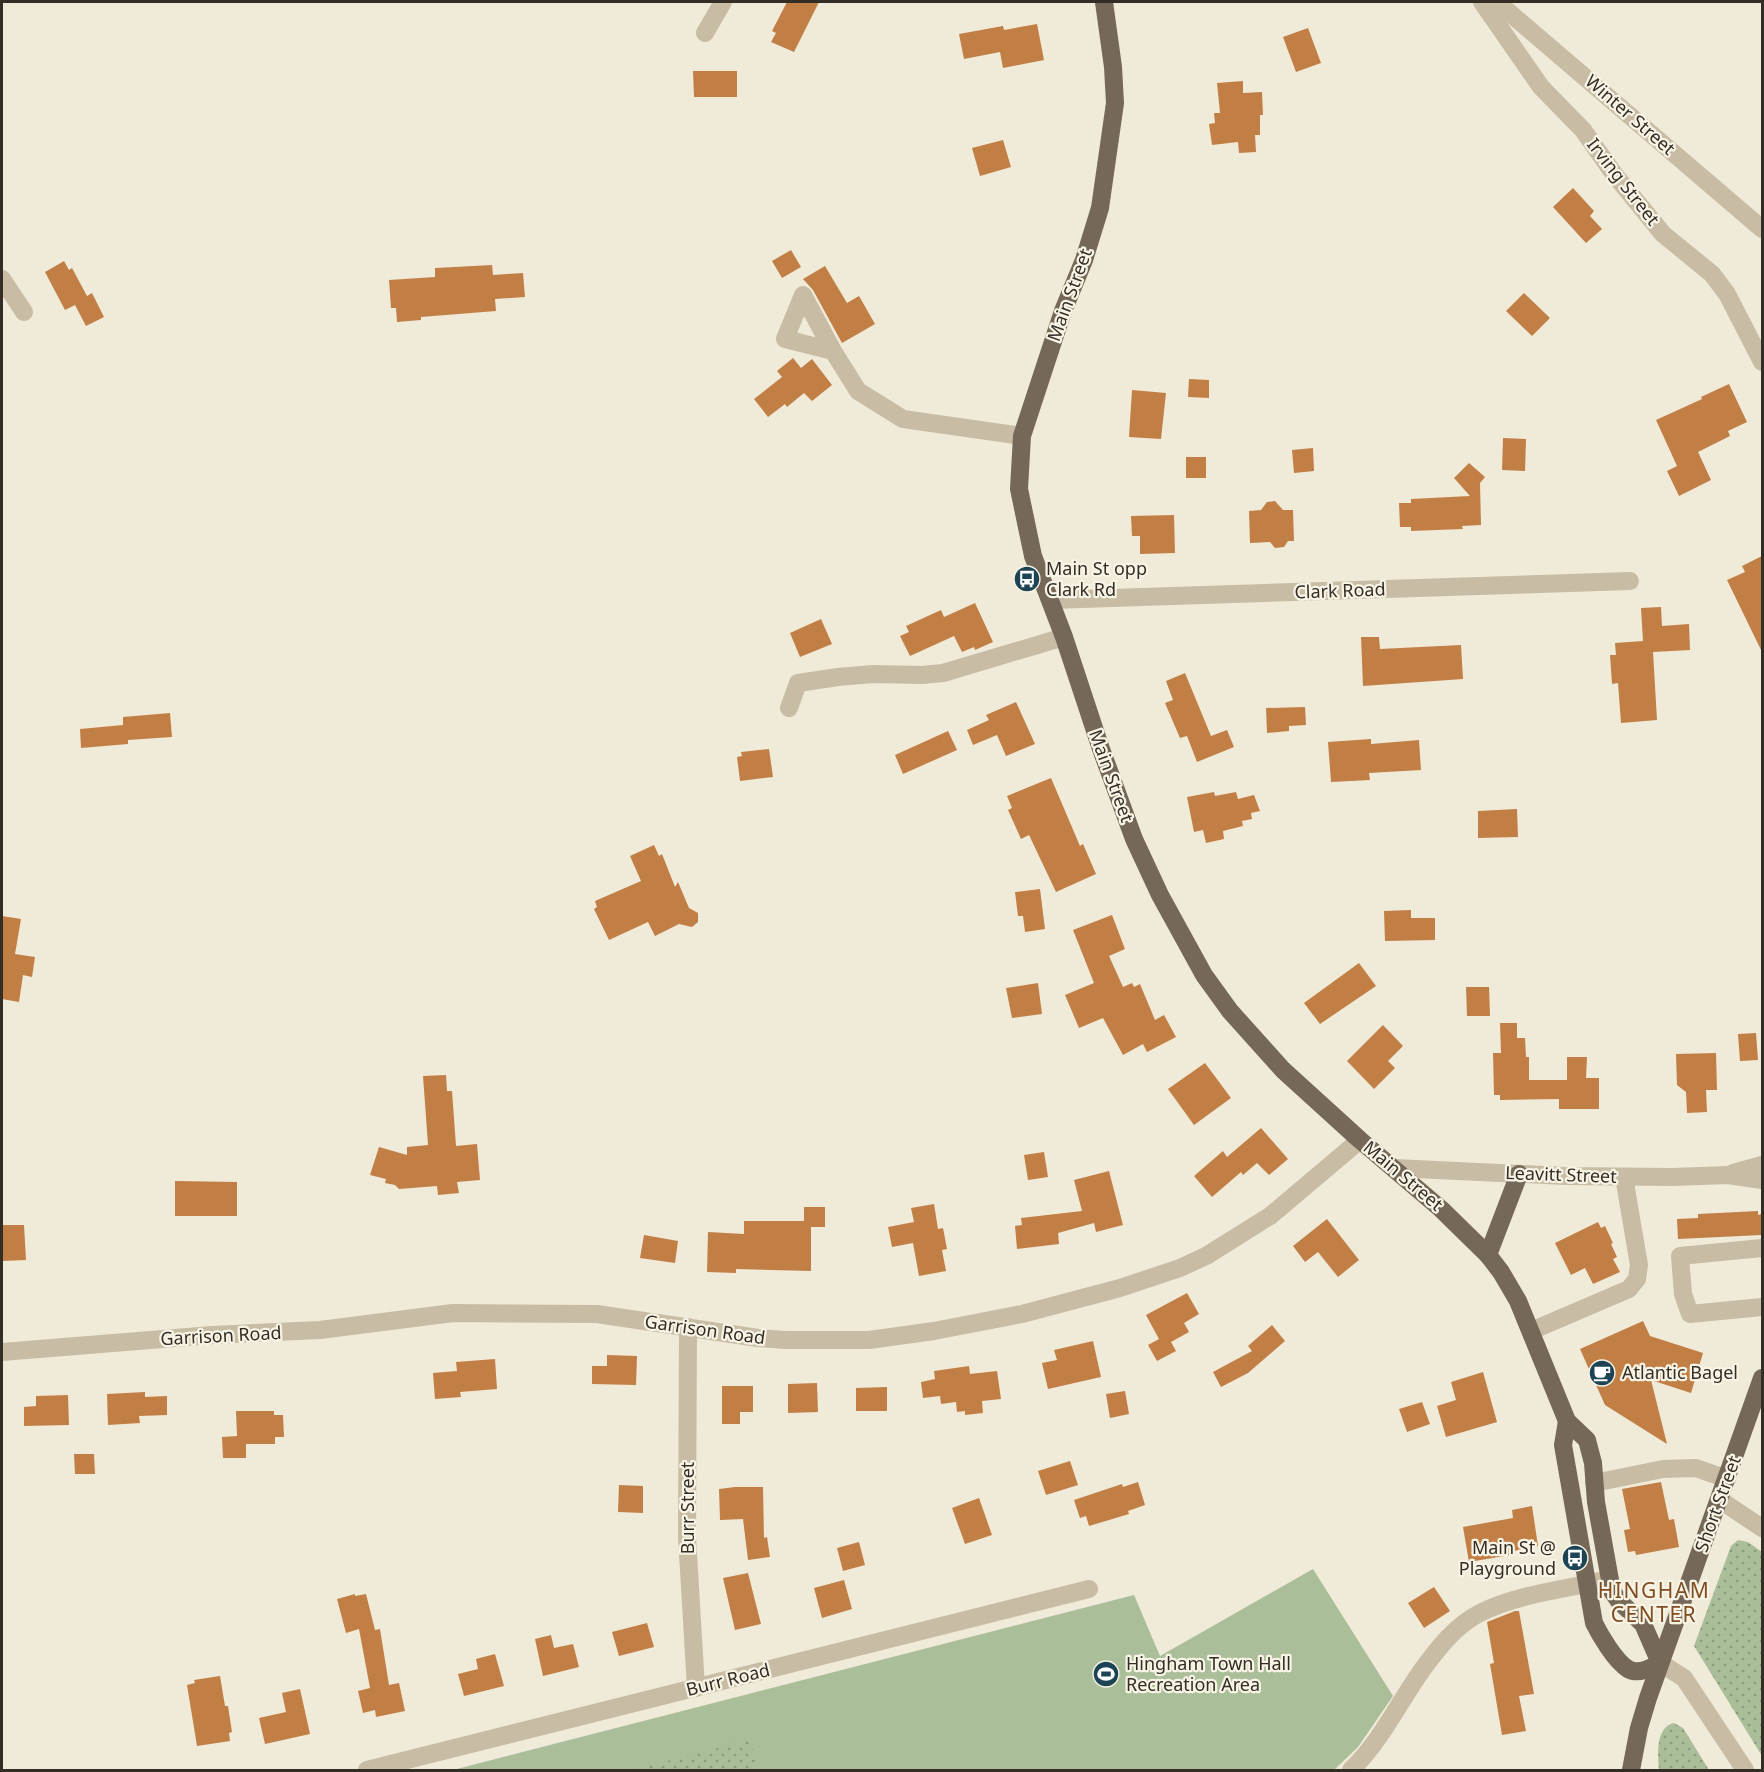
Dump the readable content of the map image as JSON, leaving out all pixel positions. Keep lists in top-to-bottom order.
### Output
{
  "streets": {
    "main road": ["Main Street", "Short Street"],
    "street": [
      "Winter Street",
      "Irving Street",
      "Clark Road",
      "Leavitt Street",
      "Garrison Road",
      "Burr Street",
      "Burr Road"
    ]
  },
  "crossings": [
    ["Main Street", "Clark Road"],
    ["Main Street", "Leavitt Street"],
    ["Main Street", "Garrison Road"],
    ["Main Street", "Short Street"],
    ["Garrison Road", "Burr Street"],
    ["Burr Street", "Burr Road"]
  ],
  "districts": ["HINGHAM CENTER"],
  "places": {
    "bus stop": ["Main St opp Clark Rd", "Main St @ Playground"],
    "cafe": ["Atlantic Bagel"],
    "sports": ["Hingham Town Hall Recreation Area"]
  }
}
